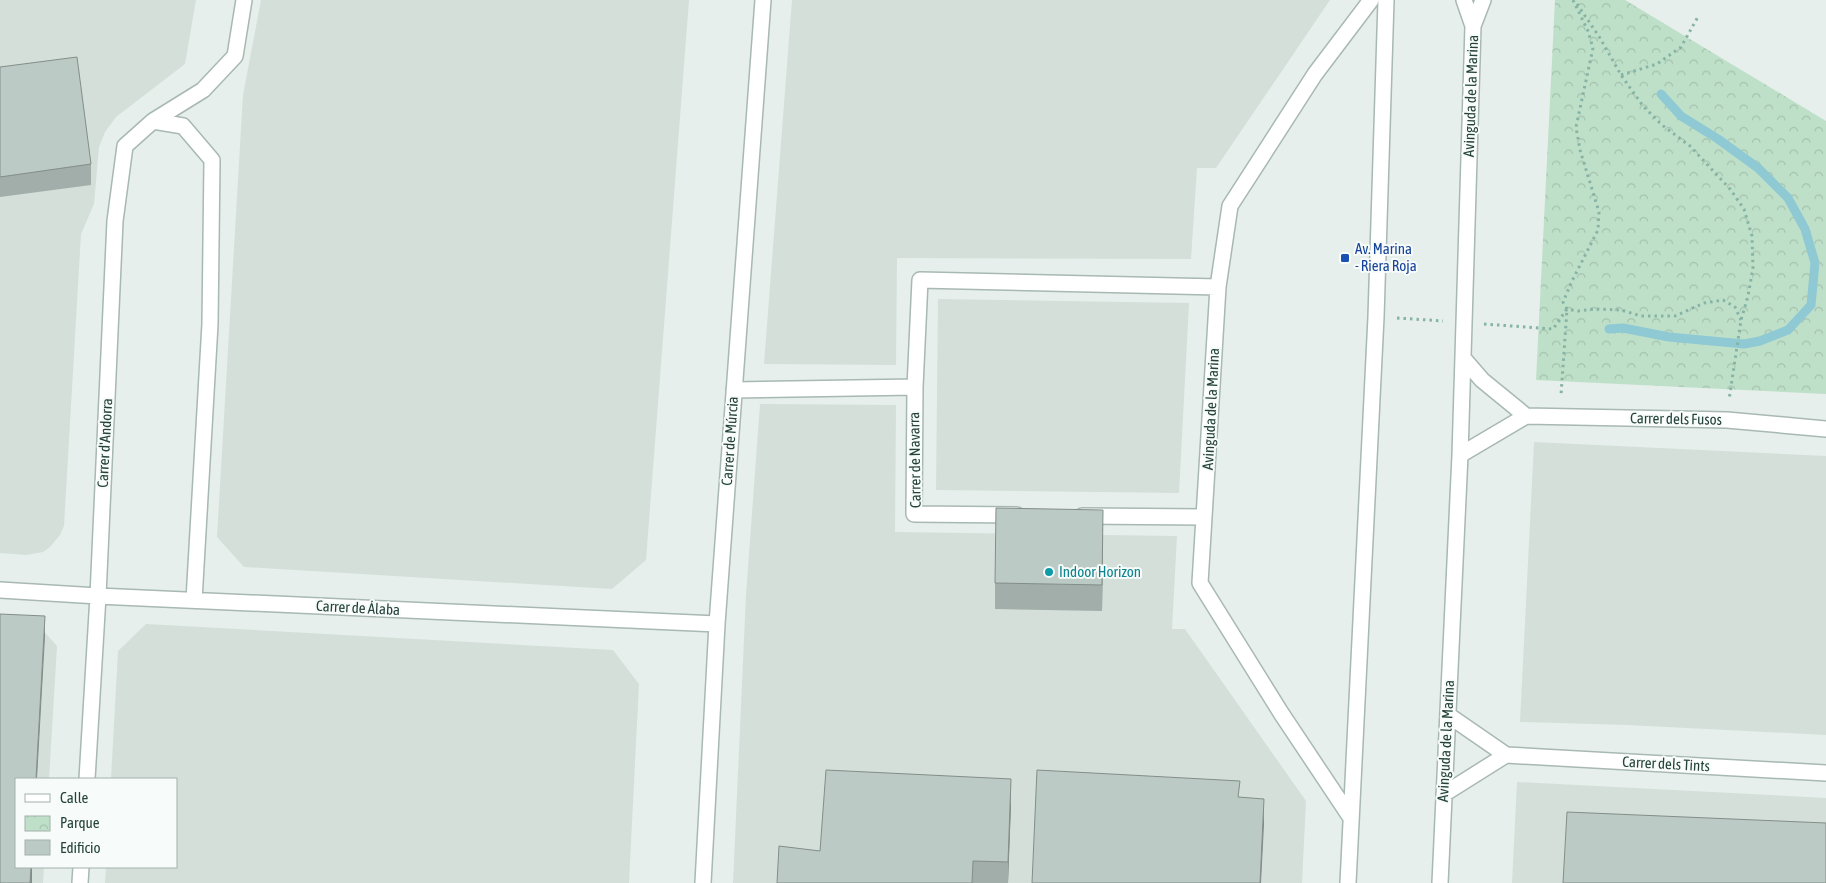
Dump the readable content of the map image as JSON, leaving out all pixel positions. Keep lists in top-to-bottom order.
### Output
{
  "streets": {
    "street": [
      "Avinguda de la Marina",
      "Carrer dels Fusos",
      "Carrer de Múrcia",
      "Carrer d'Andorra",
      "Carrer de Navarra",
      "Carrer de Álaba",
      "Carrer dels Tints"
    ]
  },
  "crossings": [
    ["Avinguda de la Marina", "Carrer de Navarra"],
    ["Carrer de Múrcia", "Carrer de Álaba"],
    ["Carrer d'Andorra", "Carrer de Álaba"]
  ],
  "places": {
    "transit": ["Av. Marina - Riera Roja"],
    "other": ["Indoor Horizon"]
  },
  "legend": ["Calle", "Parque", "Edificio"]
}
